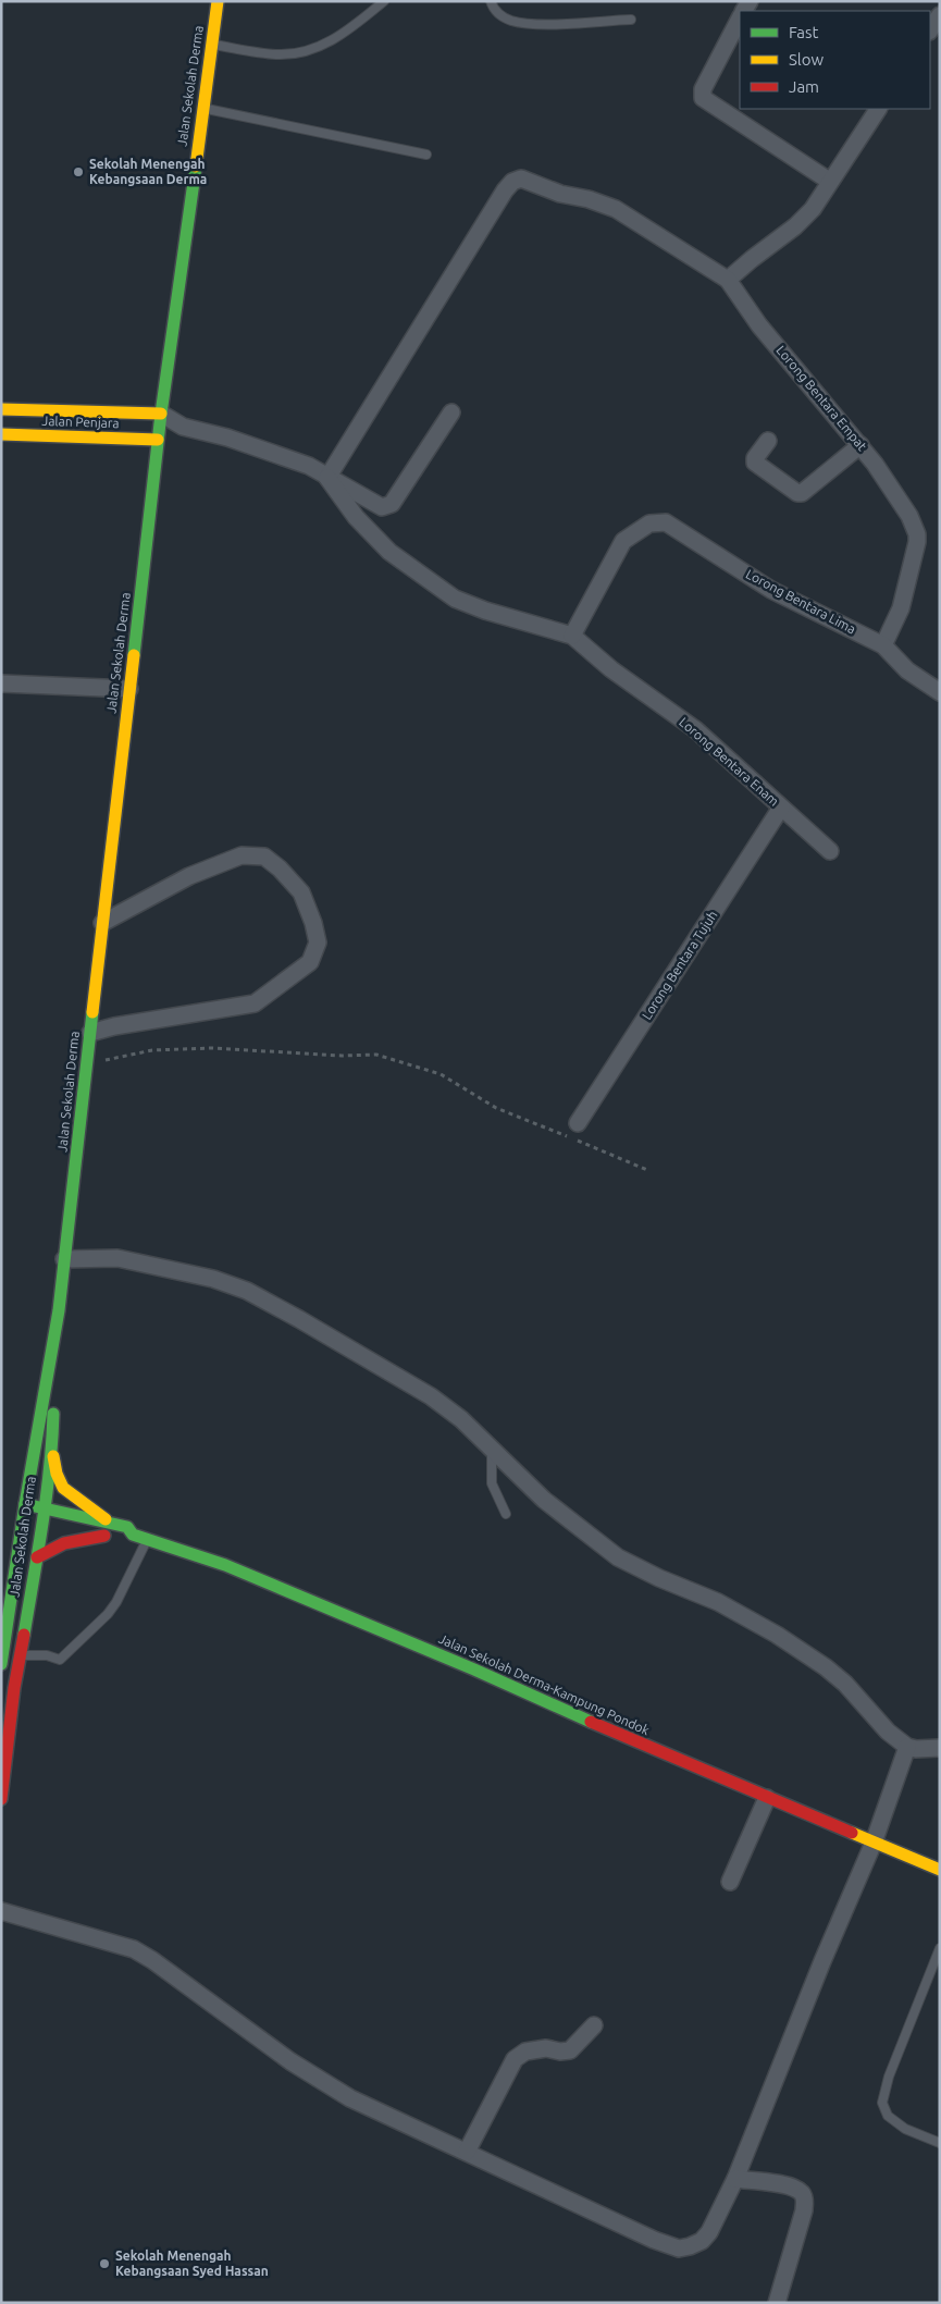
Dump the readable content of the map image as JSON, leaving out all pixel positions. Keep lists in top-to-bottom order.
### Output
{
  "streets": {
    "street": [
      "Jalan Sekolah Derma",
      "Lorong Bentara Empat",
      "Jalan Penjara",
      "Lorong Bentara Lima",
      "Lorong Bentara Enam",
      "Lorong Bentara Tujuh",
      "Jalan Sekolah Derma-Kampung Pondok"
    ]
  },
  "crossings": [
    ["Jalan Sekolah Derma", "Jalan Penjara"],
    ["Jalan Sekolah Derma", "Jalan Sekolah Derma-Kampung Pondok"],
    ["Lorong Bentara Empat", "Lorong Bentara Lima"],
    ["Lorong Bentara Lima", "Lorong Bentara Enam"],
    ["Lorong Bentara Enam", "Lorong Bentara Tujuh"]
  ],
  "places": ["Sekolah Menengah Kebangsaan Derma", "Sekolah Menengah Kebangsaan Syed Hassan"],
  "legend": ["Fast", "Slow", "Jam"]
}
